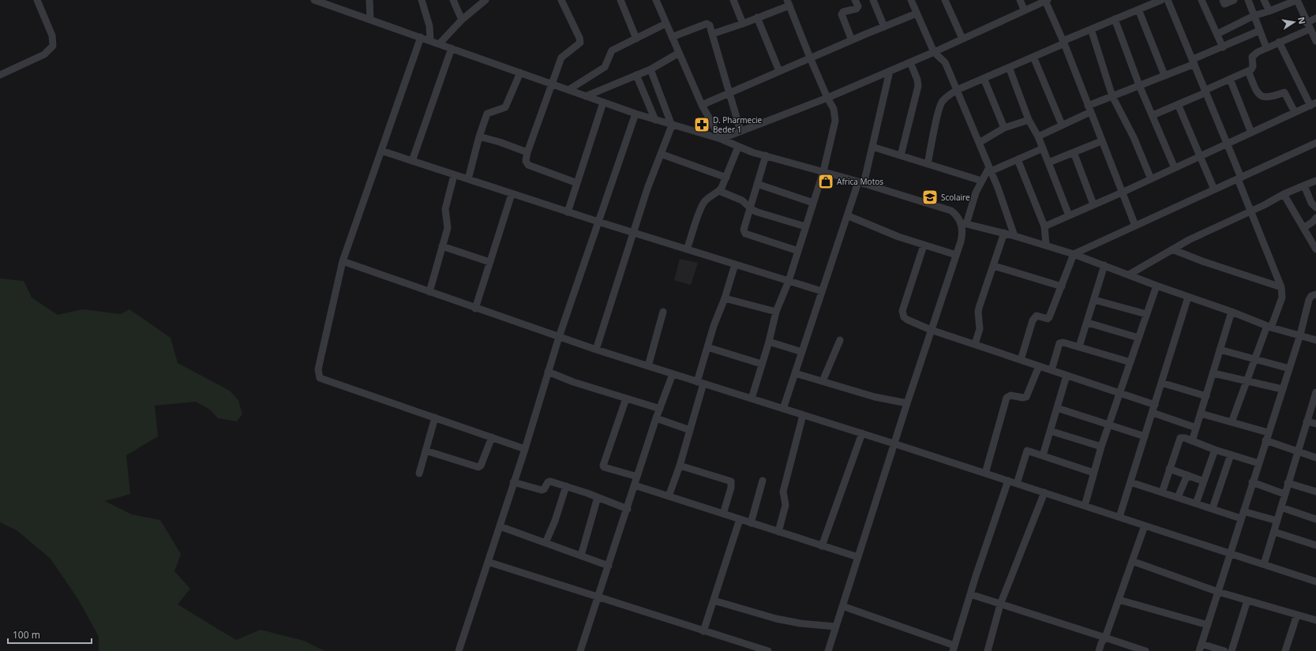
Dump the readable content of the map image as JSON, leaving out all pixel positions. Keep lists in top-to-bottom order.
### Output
{
  "places": {
    "pharmacy": ["D. Pharmecie Beder 1"],
    "shop": ["Africa Motos"],
    "school or university": ["Scolaire"]
  },
  "scale_bar": "100 m",
  "north": "right"
}
